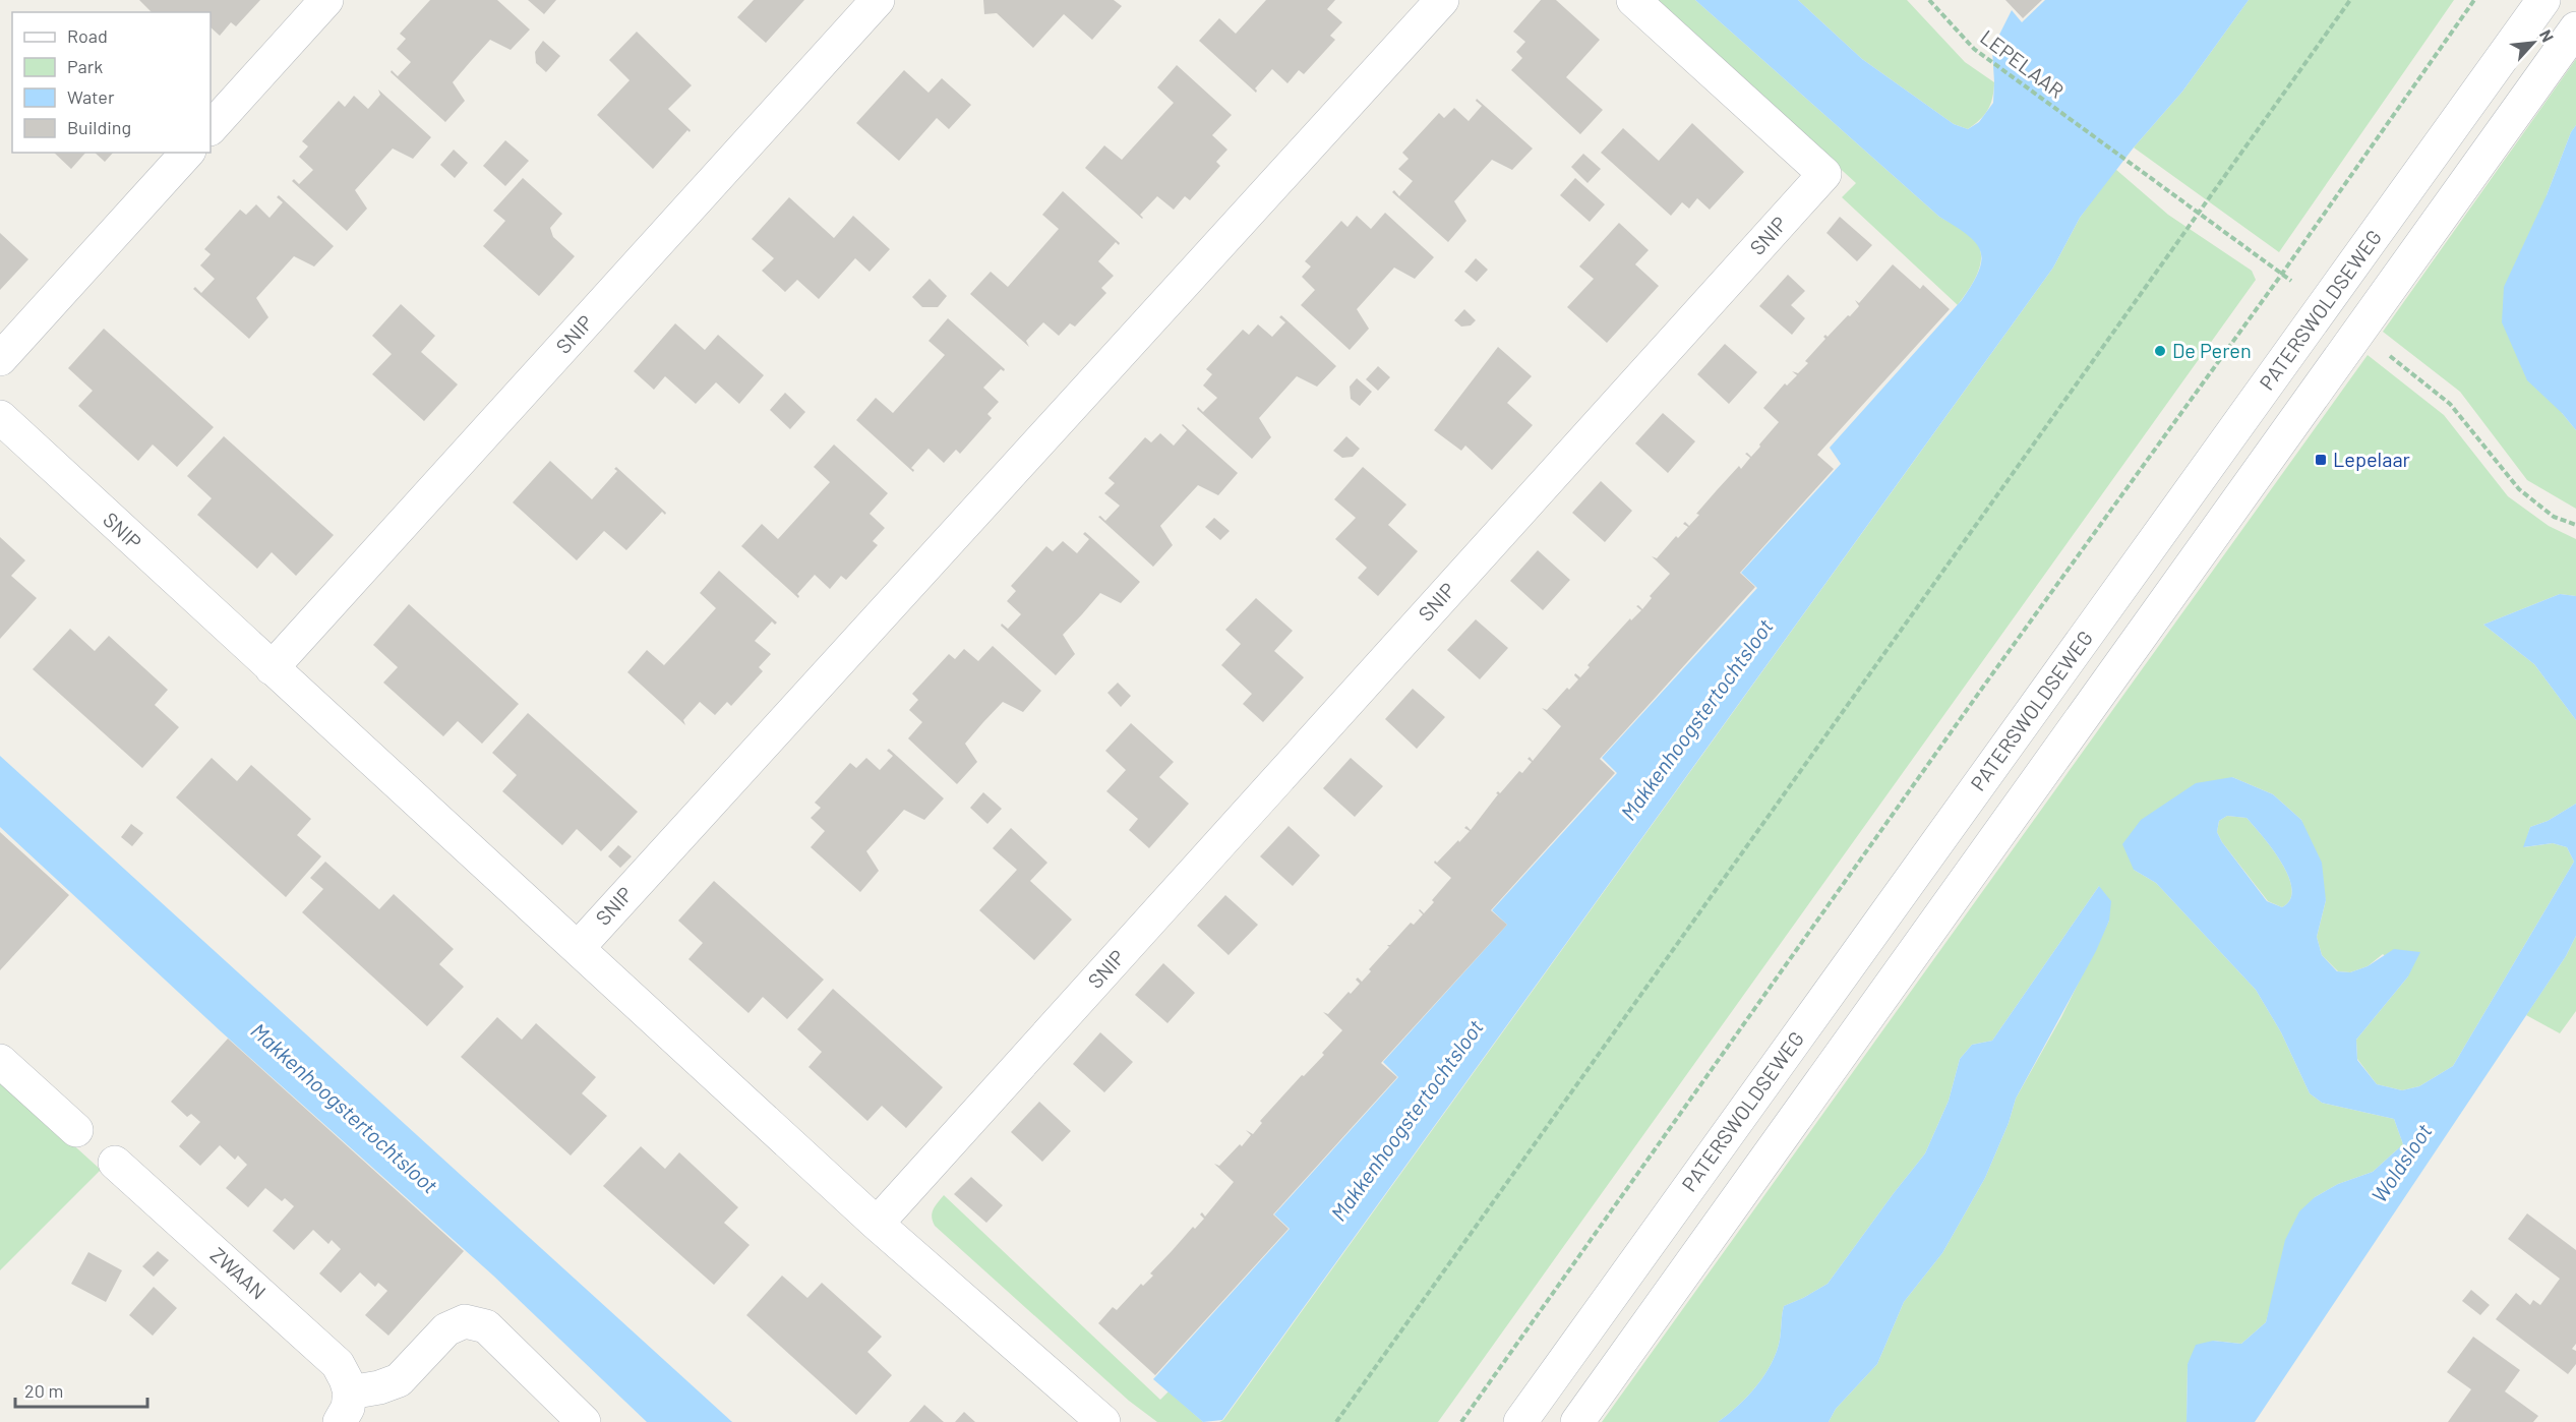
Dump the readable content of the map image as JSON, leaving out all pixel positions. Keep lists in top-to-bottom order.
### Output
{
  "streets": {
    "street": ["SNIP", "PATERSWOLDSEWEG", "ZWAAN"],
    "path": ["LEPELAAR"]
  },
  "crossings": [
    ["LEPELAAR", "PATERSWOLDSEWEG"]
  ],
  "water": ["Makkenhoogstertochtsloot", "Woldsloot"],
  "places": {
    "other": ["De Peren"],
    "transit": ["Lepelaar"]
  },
  "legend": [
    "Road",
    "Park",
    "Water",
    "Building"
  ],
  "scale_bar": "20 m",
  "north": "top right"
}
